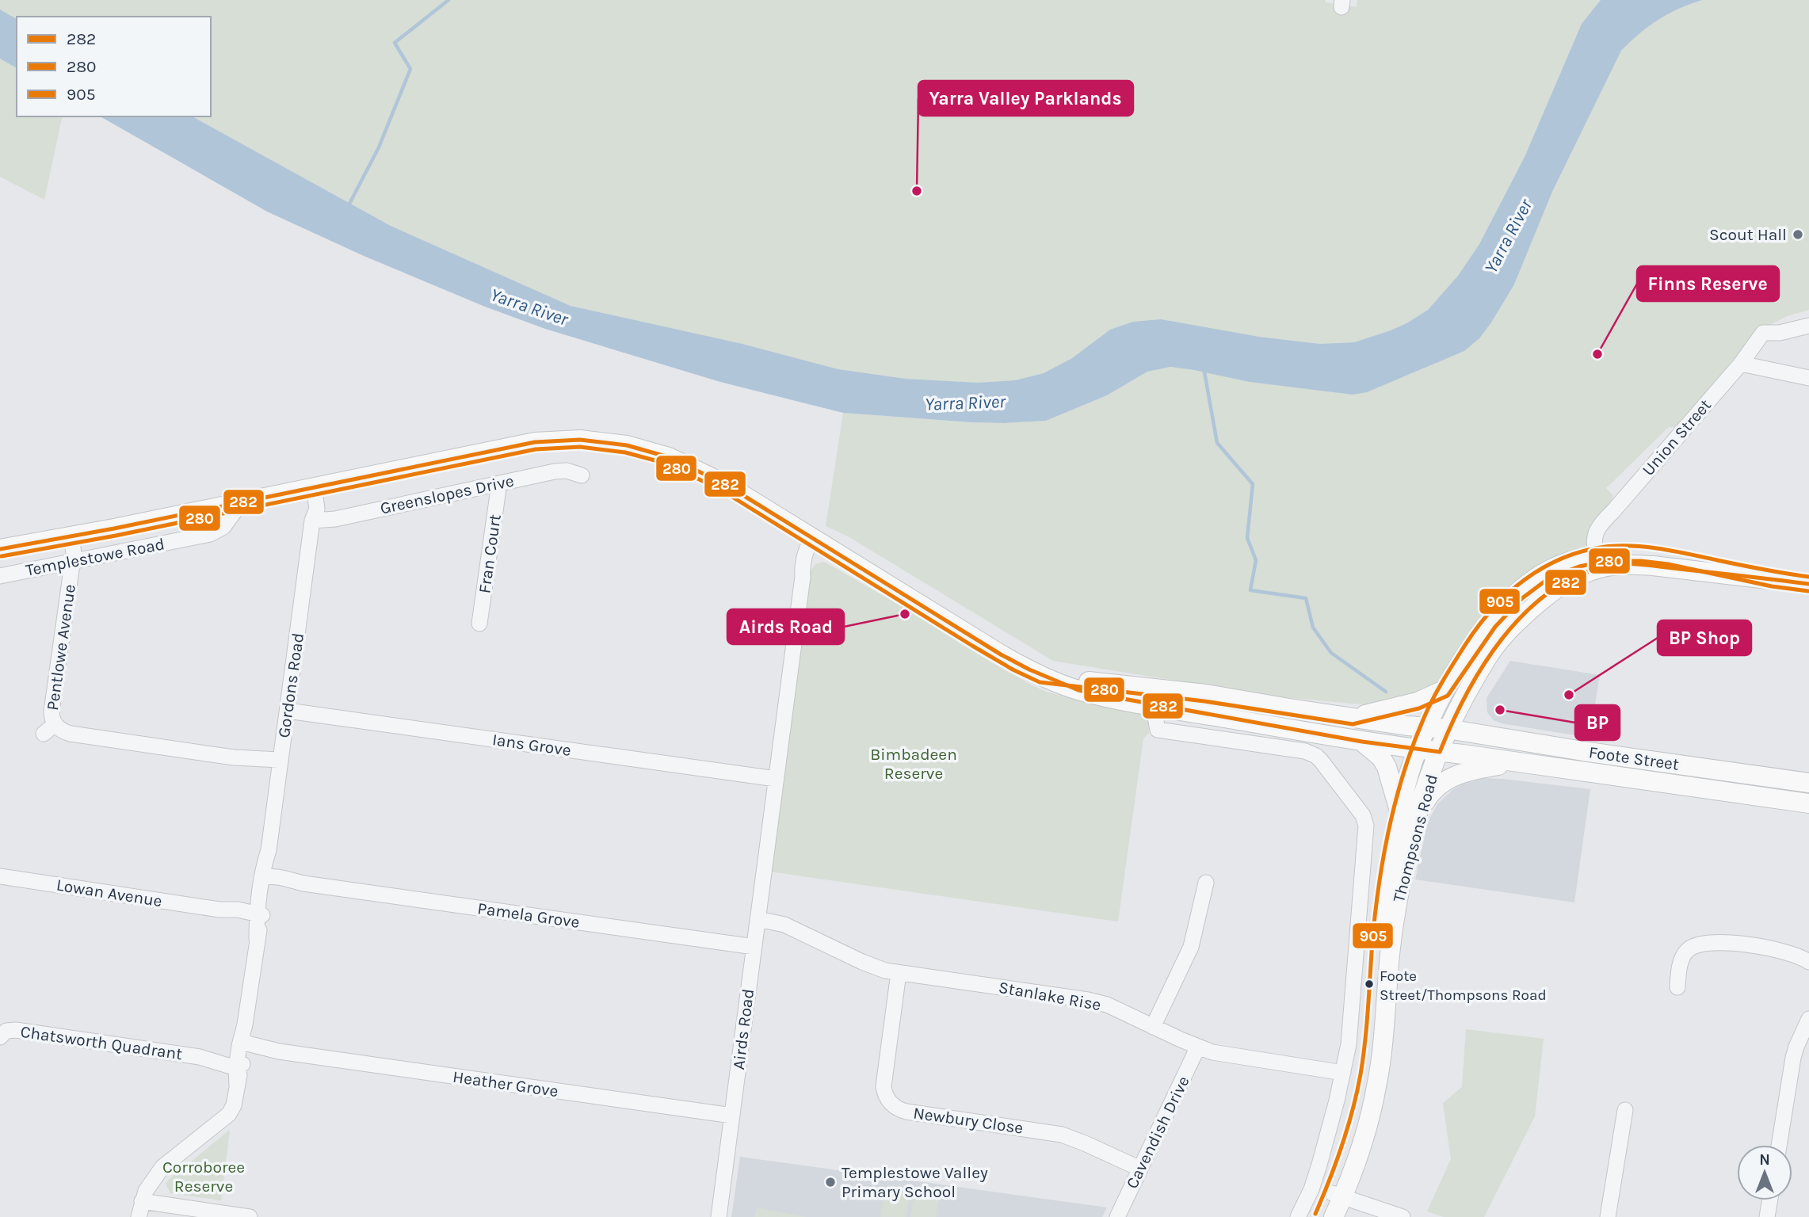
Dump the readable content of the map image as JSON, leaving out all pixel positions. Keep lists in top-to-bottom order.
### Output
{
  "streets": {
    "main road": ["Templestowe Road", "Foote Street", "Thompsons Road"],
    "street": [
      "Union Street",
      "Greenslopes Drive",
      "Fran Court",
      "Pentlowe Avenue",
      "Gordons Road",
      "Ians Grove",
      "Lowan Avenue",
      "Pamela Grove",
      "Stanlake Rise",
      "Airds Road",
      "Chatsworth Quadrant",
      "Heather Grove",
      "Newbury Close",
      "Cavendish Drive"
    ]
  },
  "crossings": [
    ["Greenslopes Drive", "Fran Court"],
    ["Greenslopes Drive", "Gordons Road"],
    ["Templestowe Road", "Pentlowe Avenue"],
    ["Templestowe Road", "Gordons Road"],
    ["Templestowe Road", "Foote Street"],
    ["Templestowe Road", "Thompsons Road"],
    ["Templestowe Road", "Airds Road"],
    ["Pentlowe Avenue", "Gordons Road"],
    ["Gordons Road", "Ians Grove"],
    ["Gordons Road", "Lowan Avenue"],
    ["Gordons Road", "Pamela Grove"],
    ["Gordons Road", "Chatsworth Quadrant"],
    ["Gordons Road", "Heather Grove"],
    ["Ians Grove", "Airds Road"],
    ["Foote Street", "Thompsons Road"],
    ["Pamela Grove", "Airds Road"],
    ["Stanlake Rise", "Airds Road"],
    ["Stanlake Rise", "Newbury Close"],
    ["Stanlake Rise", "Cavendish Drive"],
    ["Airds Road", "Heather Grove"],
    ["Chatsworth Quadrant", "Heather Grove"],
    ["Newbury Close", "Cavendish Drive"]
  ],
  "water": ["Yarra River"],
  "parks": ["Bimbadeen Reserve", "Corroboree Reserve"],
  "places": [
    "Yarra Valley Parklands",
    "Scout Hall",
    "Finns Reserve",
    "Airds Road",
    "BP Shop",
    "BP",
    "Foote Street/Thompsons Road",
    "Templestowe Valley Primary School"
  ],
  "lines": ["transit line 282", "transit line 280", "transit line 905"],
  "legend": ["282", "280", "905"],
  "north": "top"
}
